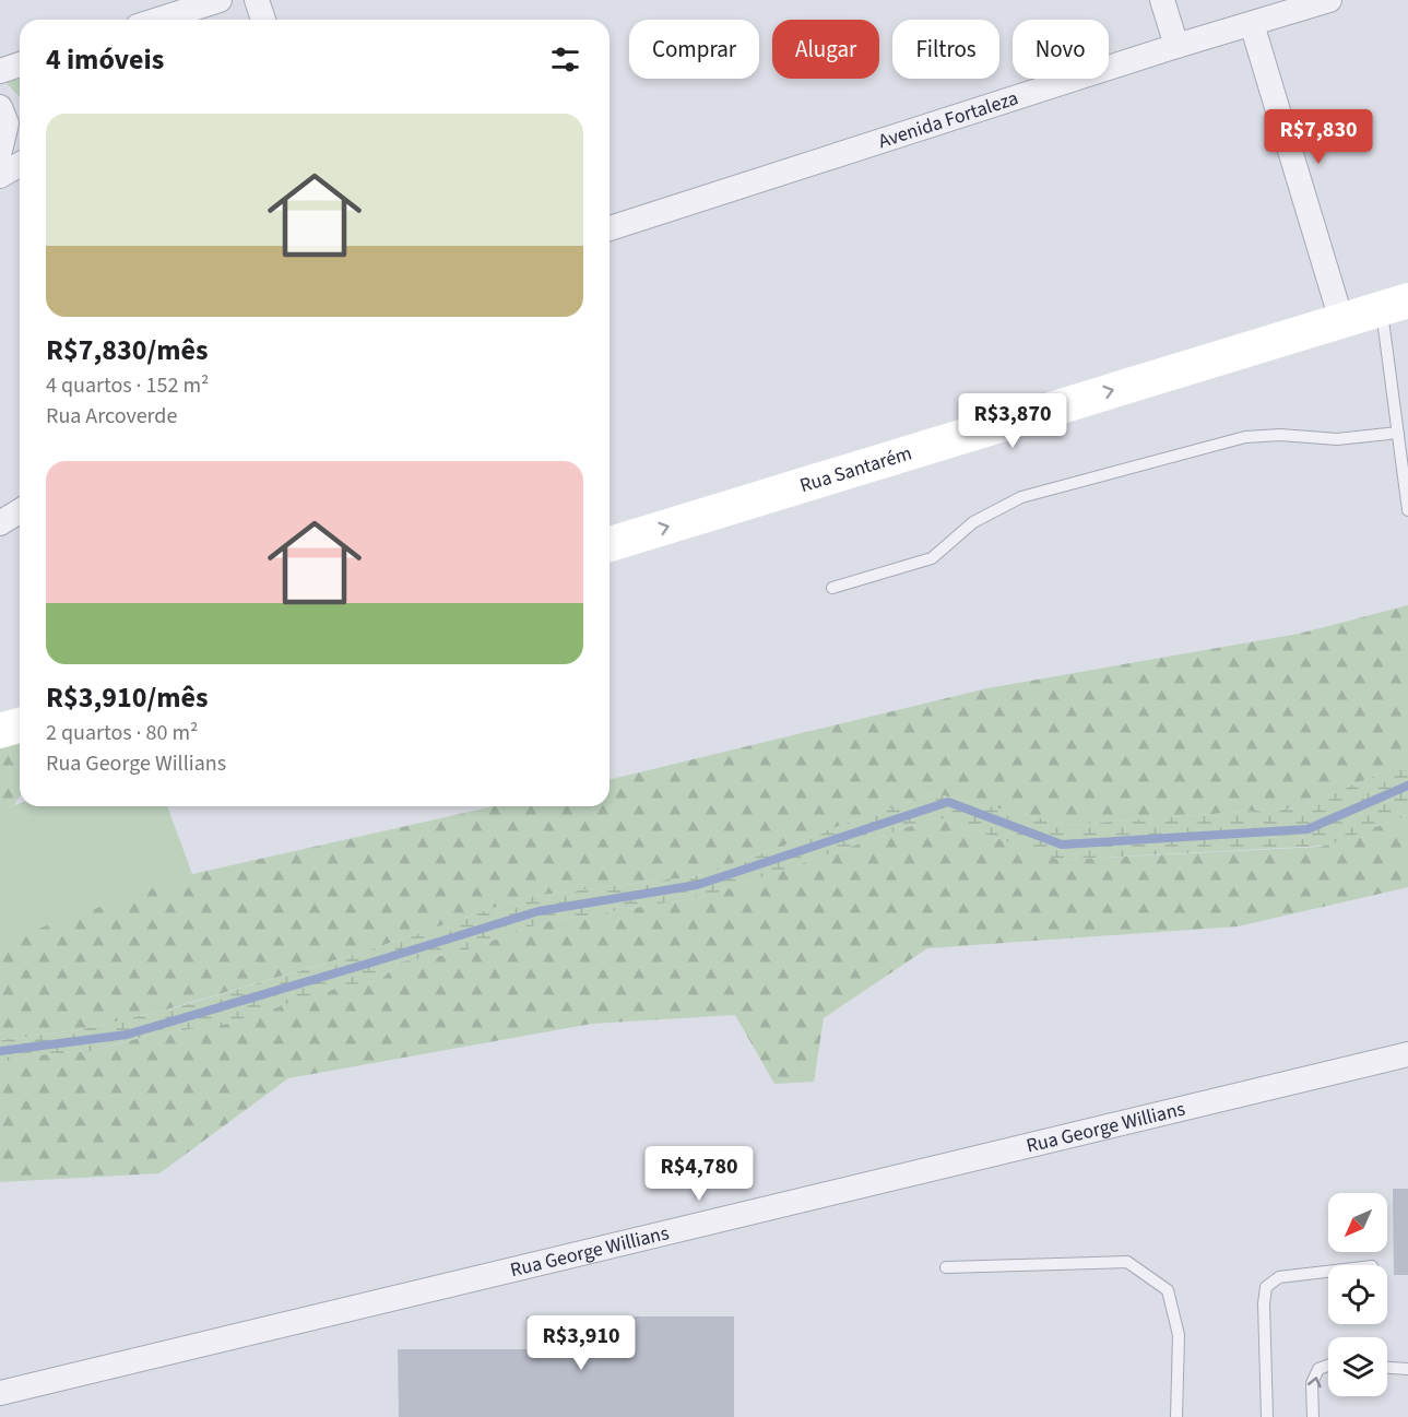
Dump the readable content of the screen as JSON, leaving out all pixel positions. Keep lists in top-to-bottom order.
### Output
{
  "streets": {
    "street": ["Avenida Fortaleza", "Rua Santarém", "Rua George Willians"]
  },
  "one_way": ["Rua Santarém"],
  "north": "bottom left",
  "page": {
    "chip": [
      "Comprar",
      "Alugar",
      "Filtros",
      "Novo"
    ],
    "heading": "4 imóveis",
    "list": [
      {
        "name": "R$7,830/mês",
        "note": "4 quartos · 152 m² · Rua Arcoverde"
      },
      {
        "name": "R$3,910/mês",
        "note": "2 quartos · 80 m² · Rua George Willians"
      }
    ],
    "price": [
      "R$7,830",
      "R$3,870",
      "R$4,780",
      "R$3,910"
    ]
  }
}
